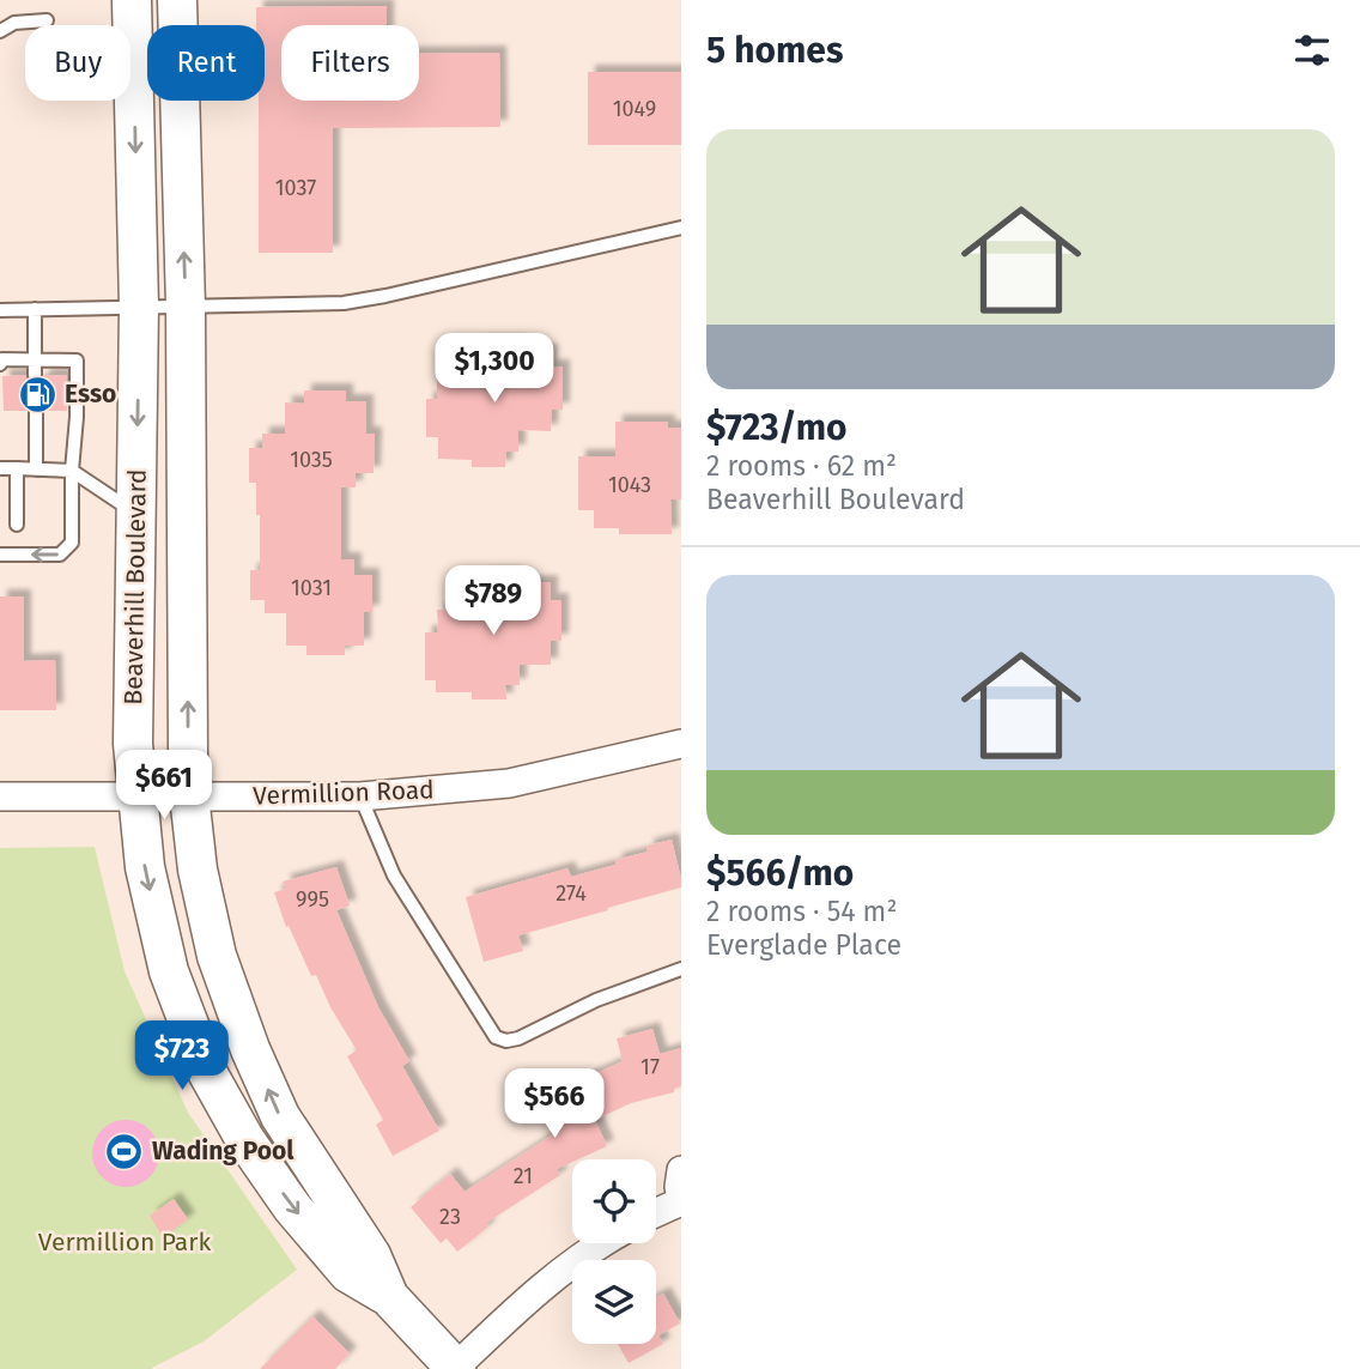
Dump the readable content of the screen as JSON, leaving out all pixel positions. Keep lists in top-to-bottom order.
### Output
{
  "streets": {
    "street": ["Beaverhill Boulevard", "Vermillion Road"]
  },
  "crossings": [
    ["Beaverhill Boulevard", "Vermillion Road"]
  ],
  "parks": ["Vermillion Park"],
  "places": {
    "fuel station": ["Esso"],
    "sports": ["Wading Pool"]
  },
  "house_numbers": [
    "1049",
    "1037",
    "1035",
    "1043",
    "1031",
    "274",
    "995",
    "17",
    "21",
    "23"
  ],
  "page": {
    "heading": "5 homes",
    "chip": ["Buy", "Rent", "Filters"],
    "list": [
      {
        "name": "$723/mo",
        "note": "2 rooms · 62 m² · Beaverhill Boulevard"
      },
      {
        "name": "$566/mo",
        "note": "2 rooms · 54 m² · Everglade Place"
      }
    ],
    "price": [
      "$1,300",
      "$789",
      "$661",
      "$723",
      "$566"
    ]
  }
}
